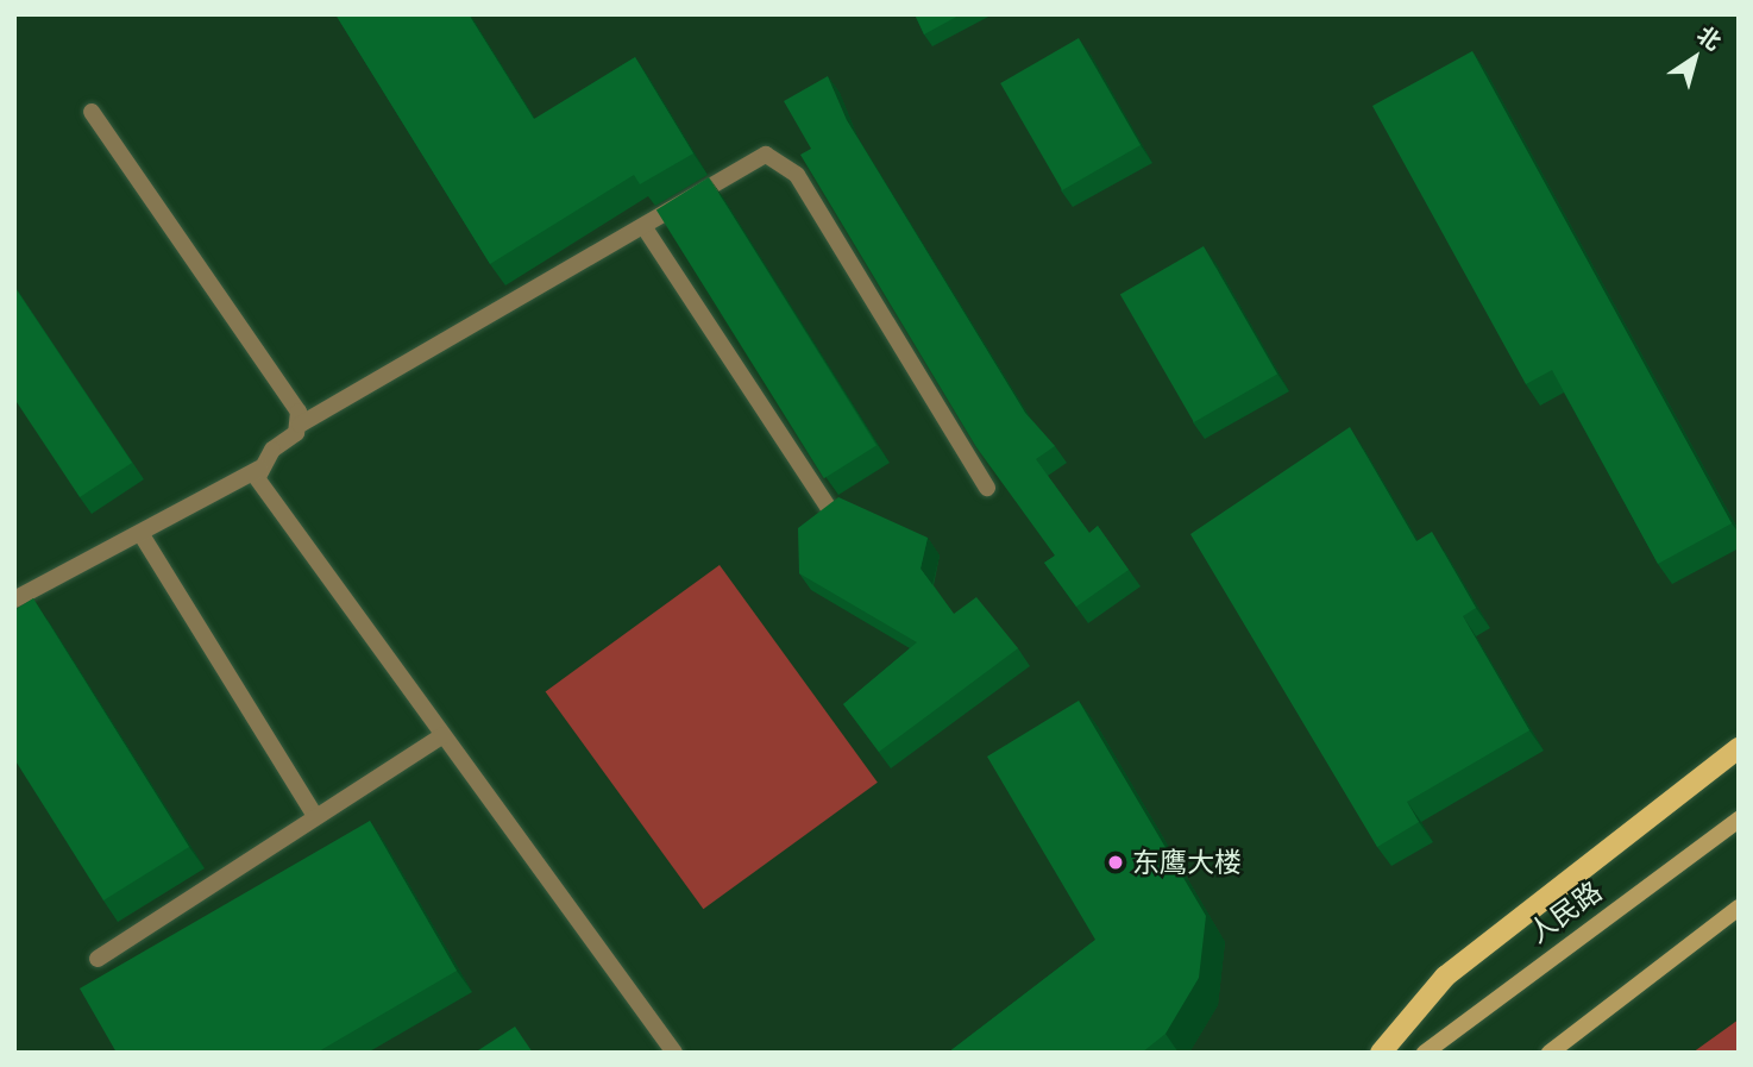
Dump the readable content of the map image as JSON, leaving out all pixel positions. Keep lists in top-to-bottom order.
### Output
{
  "streets": {
    "main road": ["人民路"]
  },
  "places": ["东鹰大楼"],
  "north": "top right"
}
